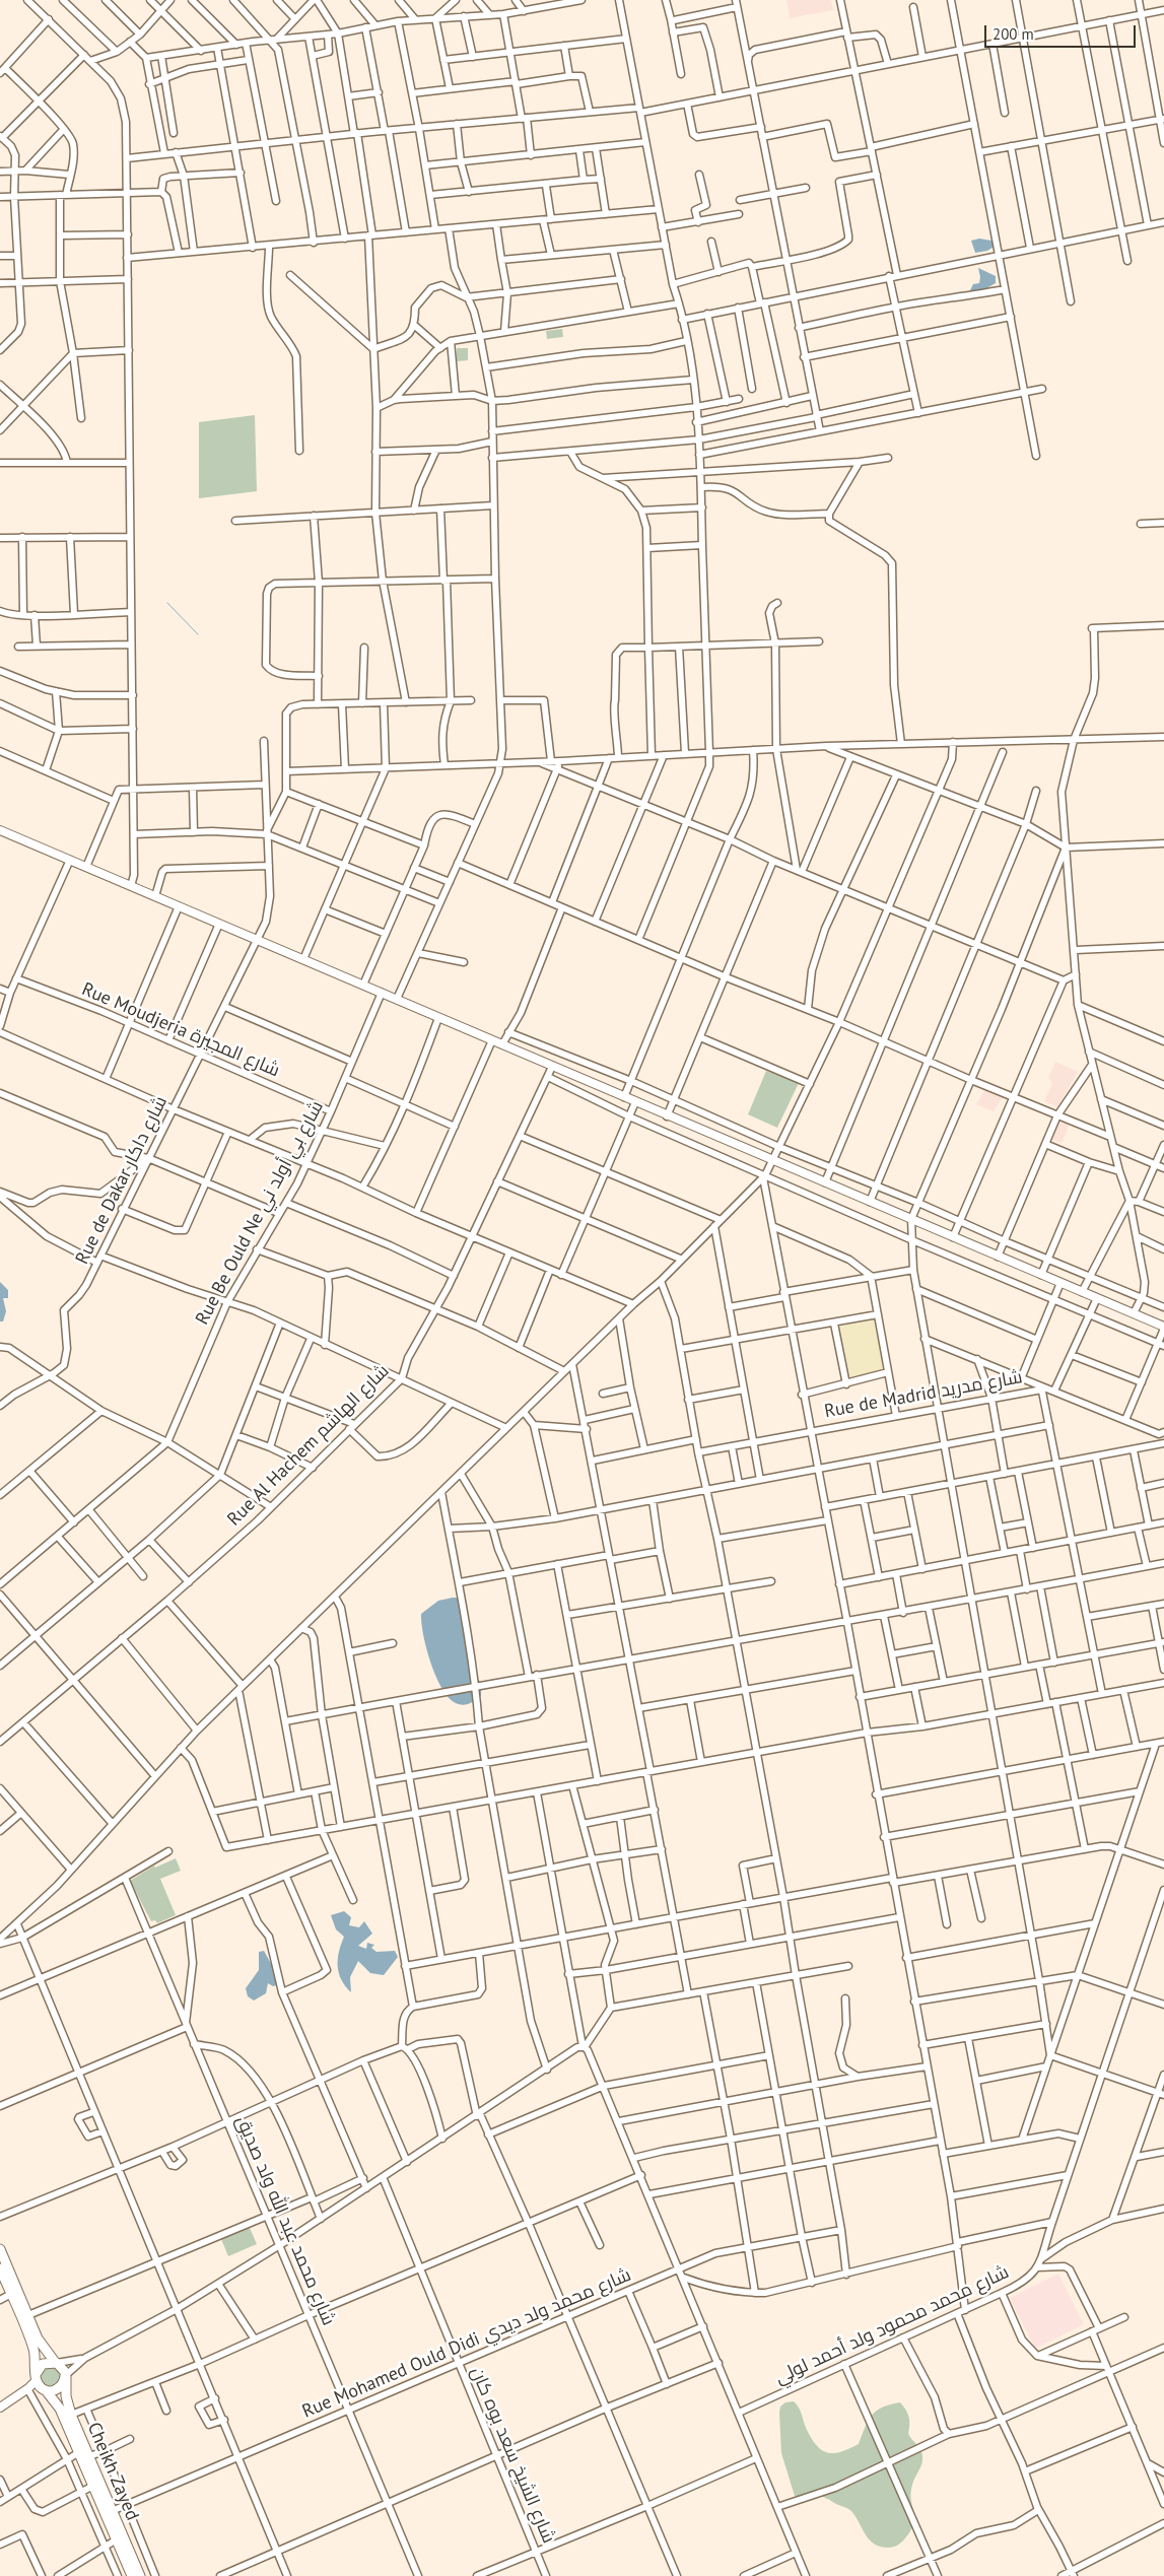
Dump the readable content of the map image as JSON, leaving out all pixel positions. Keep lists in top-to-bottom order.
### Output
{
  "streets": {
    "highway": ["Cheikh Zayed"],
    "street": [
      "Rue Moudjeria شارع المجيرة",
      "Rue de Dakar شارع داكار",
      "Rue Be Ould Ne شارع بي أولد ني",
      "Rue de Madrid شارع مدريد",
      "Rue Al Hachem شارع الهاشم",
      "شارع محمد عبد الله ولد صديق",
      "شارع محمد محمود ولد أحمد لولي",
      "Rue Mohamed Ould Didi شارع محمد ولد ديدي",
      "شارع الشيخ سعد بوه كان"
    ]
  },
  "crossings": [
    ["Rue Moudjeria شارع المجيرة", "Rue de Dakar شارع داكار"],
    ["Rue Moudjeria شارع المجيرة", "Rue Be Ould Ne شارع بي أولد ني"],
    ["شارع محمد عبد الله ولد صديق", "Rue Mohamed Ould Didi شارع محمد ولد ديدي"],
    ["Rue Mohamed Ould Didi شارع محمد ولد ديدي", "شارع الشيخ سعد بوه كان"],
    ["Rue Mohamed Ould Didi شارع محمد ولد ديدي", "Cheikh Zayed"]
  ],
  "scale_bar": "200 m"
}
